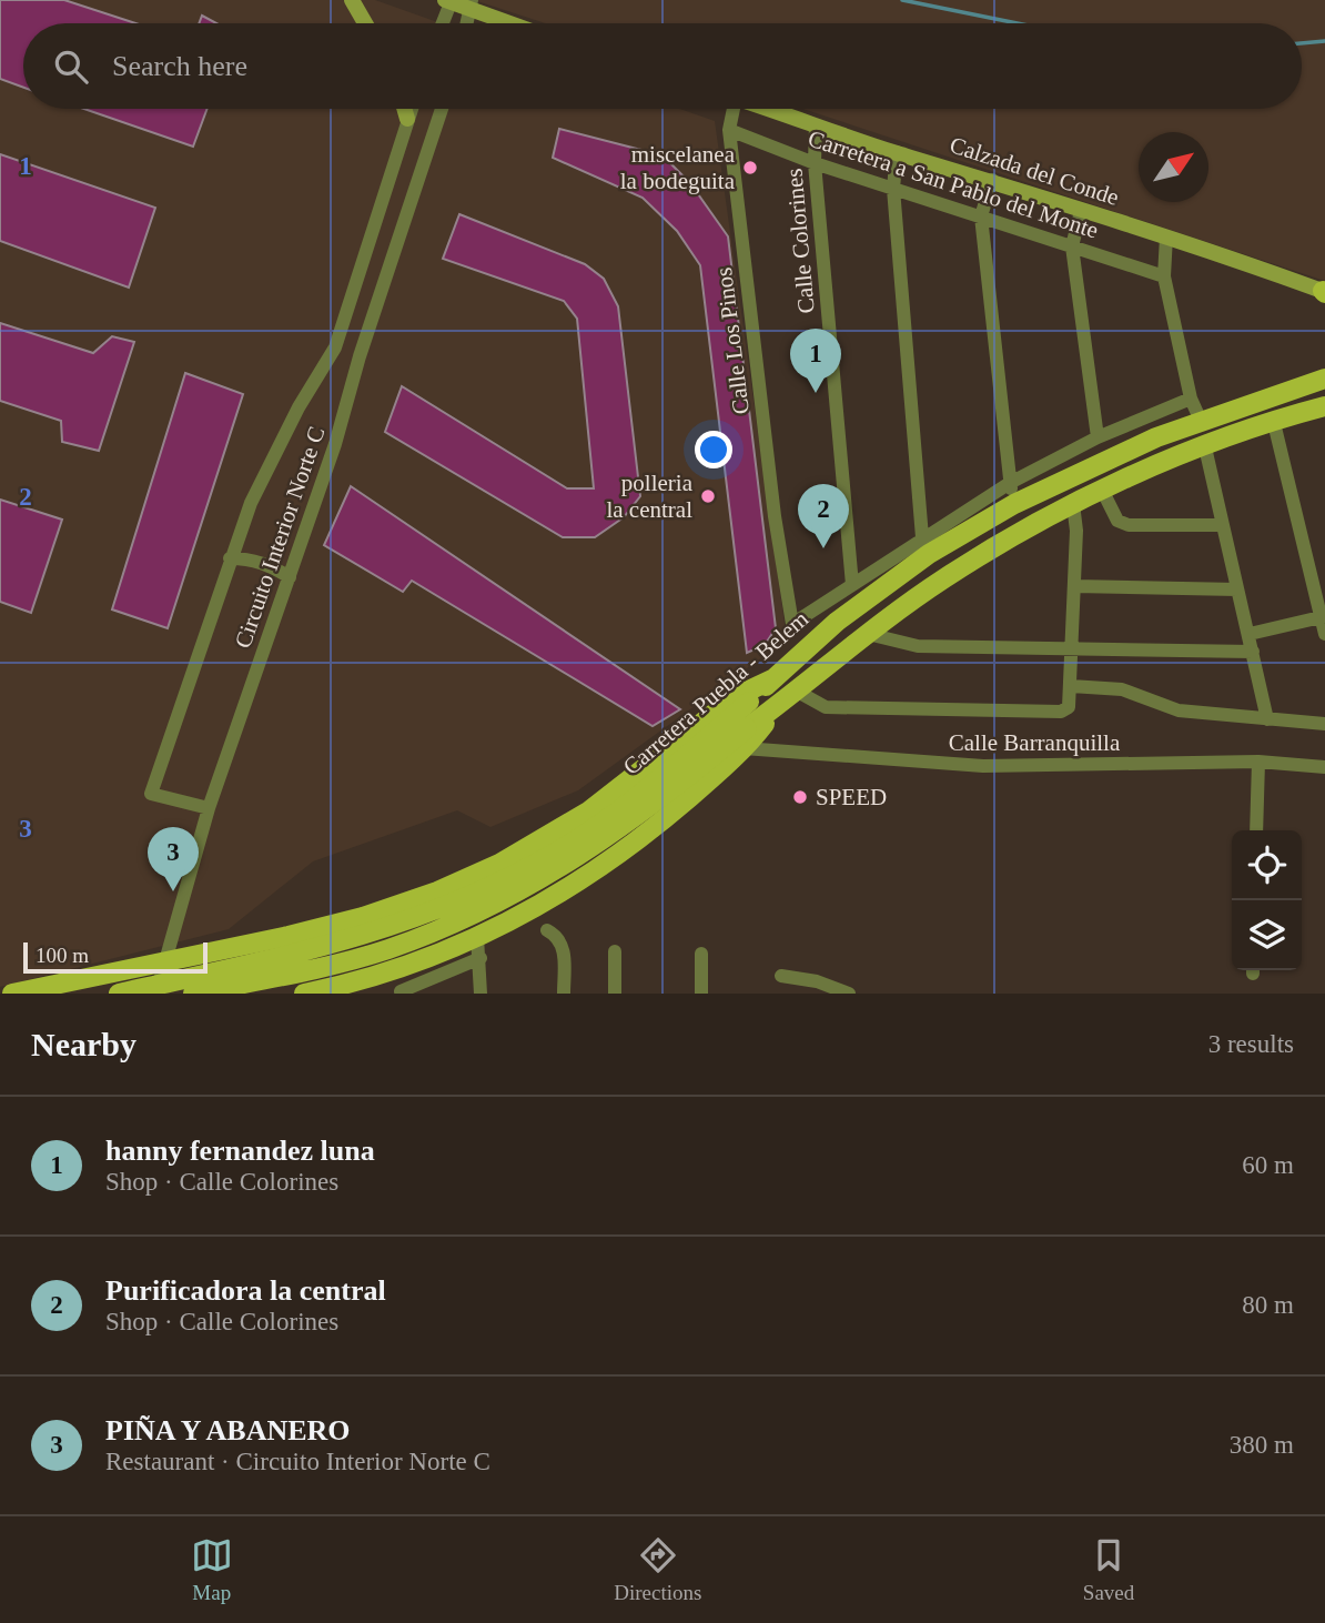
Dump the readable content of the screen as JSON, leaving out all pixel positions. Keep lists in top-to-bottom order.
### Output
{
  "streets": {
    "main road": ["Carretera Puebla - Belem"],
    "street": [
      "Calzada del Conde",
      "Carretera a San Pablo del Monte",
      "Calle Colorines",
      "Calle Los Pinos",
      "Circuito Interior Norte C",
      "Calle Barranquilla"
    ]
  },
  "crossings": [
    ["Calzada del Conde", "Calle Colorines"],
    ["Carretera a San Pablo del Monte", "Calle Colorines"],
    ["Carretera a San Pablo del Monte", "Calle Los Pinos"],
    ["Calle Colorines", "Calle Los Pinos"],
    ["Carretera Puebla - Belem", "Calle Barranquilla"]
  ],
  "places": ["miscelanea la bodeguita", "polleria la central", "SPEED"],
  "scale_bar": "100 m",
  "north": "top right",
  "page": {
    "search": "Search here",
    "pins": ["1", "2", "3"],
    "scale": "100 m",
    "heading": ["Nearby", "3 results"],
    "list": [
      {
        "mark": "1",
        "name": "hanny fernandez luna",
        "note": "Shop · Calle Colorines",
        "value": "60 m"
      },
      {
        "mark": "2",
        "name": "Purificadora la central",
        "note": "Shop · Calle Colorines",
        "value": "80 m"
      },
      {
        "mark": "3",
        "name": "PIÑA Y ABANERO",
        "note": "Restaurant · Circuito Interior Norte C",
        "value": "380 m"
      }
    ],
    "nav": ["Map", "Directions", "Saved"]
  },
  "grid": {
    "rows": ["1", "2", "3"]
  }
}
